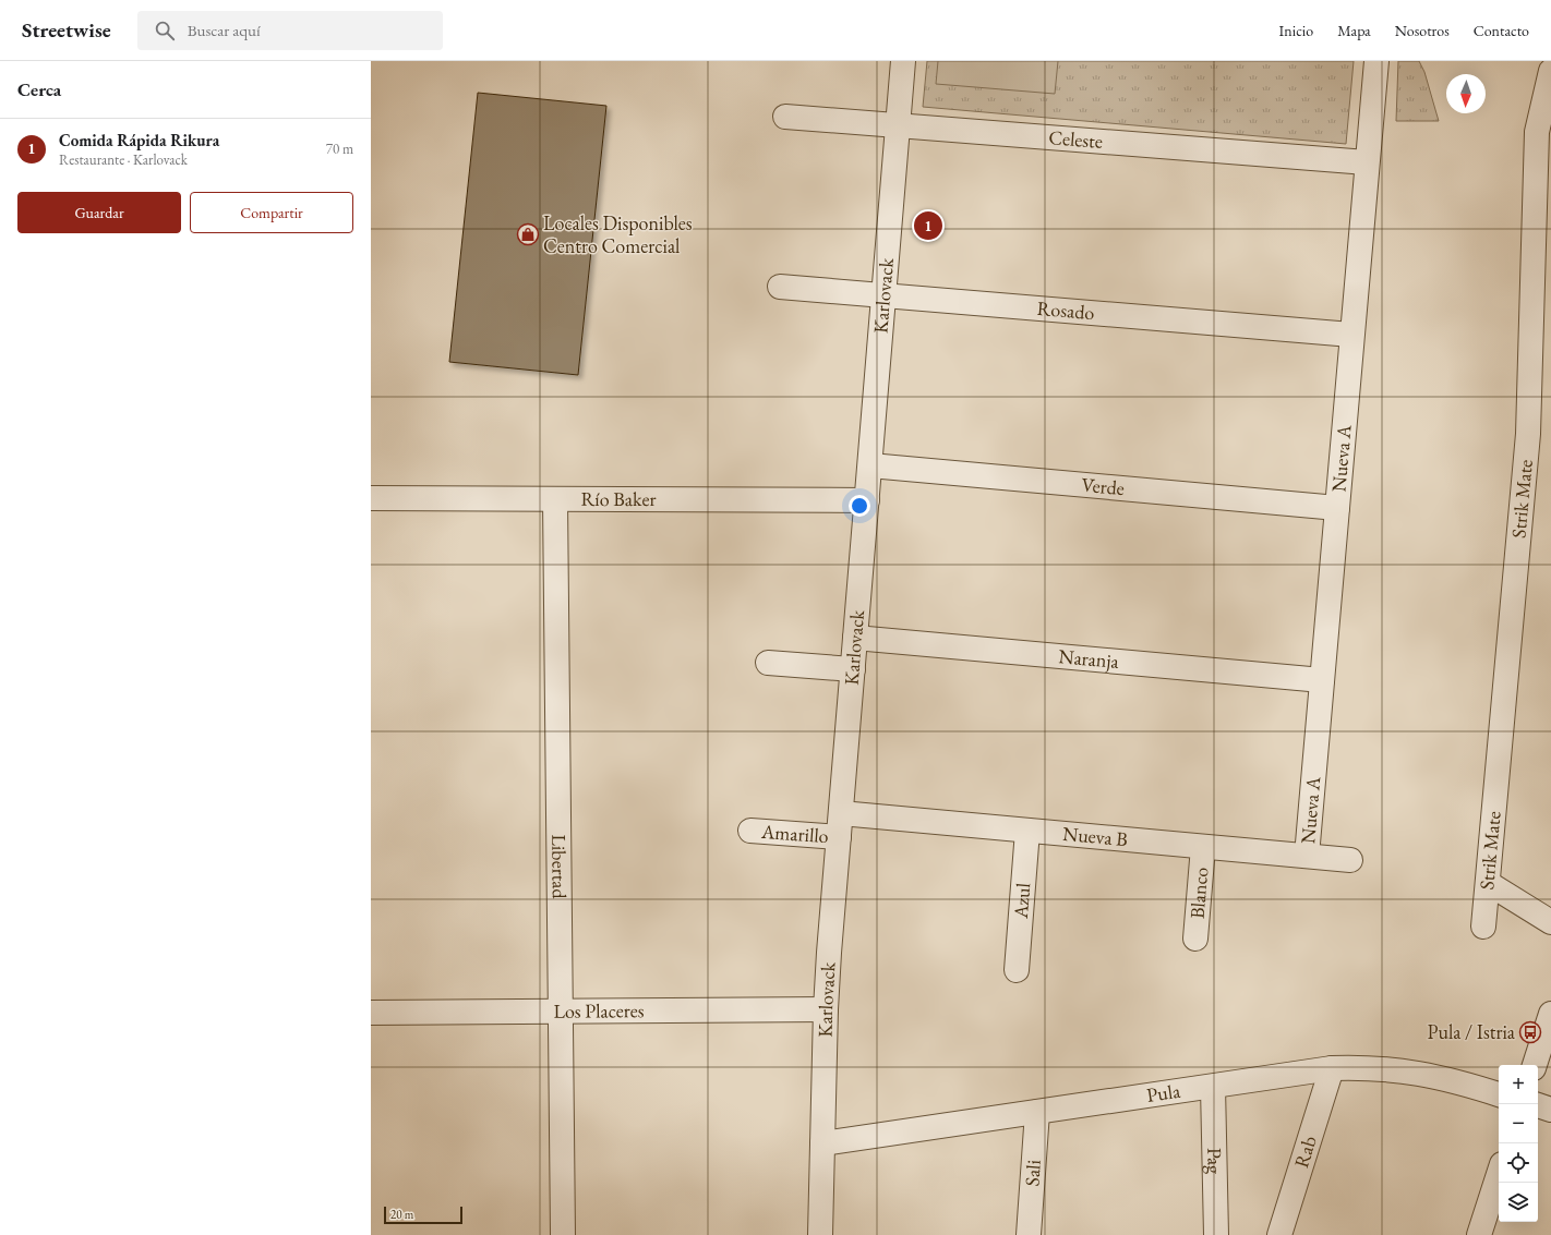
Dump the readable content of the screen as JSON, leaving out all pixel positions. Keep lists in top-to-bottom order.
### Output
{
  "streets": {
    "street": [
      "Celeste",
      "Karlovack",
      "Rosado",
      "Nueva A",
      "Verde",
      "Río Baker",
      "Strik Mate",
      "Naranja",
      "Amarillo",
      "Nueva B",
      "Libertad",
      "Blanco",
      "Azul",
      "Los Placeres",
      "Pula",
      "Rab",
      "Pag",
      "Sali"
    ]
  },
  "crossings": [
    ["Celeste", "Karlovack"],
    ["Celeste", "Nueva A"],
    ["Karlovack", "Rosado"],
    ["Karlovack", "Verde"],
    ["Karlovack", "Río Baker"],
    ["Karlovack", "Naranja"],
    ["Karlovack", "Amarillo"],
    ["Karlovack", "Nueva B"],
    ["Karlovack", "Los Placeres"],
    ["Karlovack", "Pula"],
    ["Rosado", "Nueva A"],
    ["Nueva A", "Verde"],
    ["Nueva A", "Naranja"],
    ["Nueva A", "Nueva B"],
    ["Río Baker", "Libertad"],
    ["Nueva B", "Blanco"],
    ["Nueva B", "Azul"],
    ["Libertad", "Los Placeres"],
    ["Pula", "Rab"],
    ["Pula", "Pag"],
    ["Pula", "Sali"]
  ],
  "places": {
    "shop": ["Locales Disponibles Centro Comercial"],
    "bus stop": ["Pula / Istria"]
  },
  "scale_bar": "20 m",
  "north": "bottom",
  "page": {
    "header": "Streetwise",
    "search": "Buscar aquí",
    "nav": [
      "Inicio",
      "Mapa",
      "Nosotros",
      "Contacto"
    ],
    "heading": "Cerca",
    "list": [
      {
        "mark": "1",
        "name": "Comida Rápida Rikura",
        "note": "Restaurante · Karlovack",
        "value": "70 m"
      }
    ],
    "buttons": ["Guardar", "Compartir"],
    "pins": "1",
    "map_buttons": ["+", "−"],
    "scale": "20 m"
  }
}
